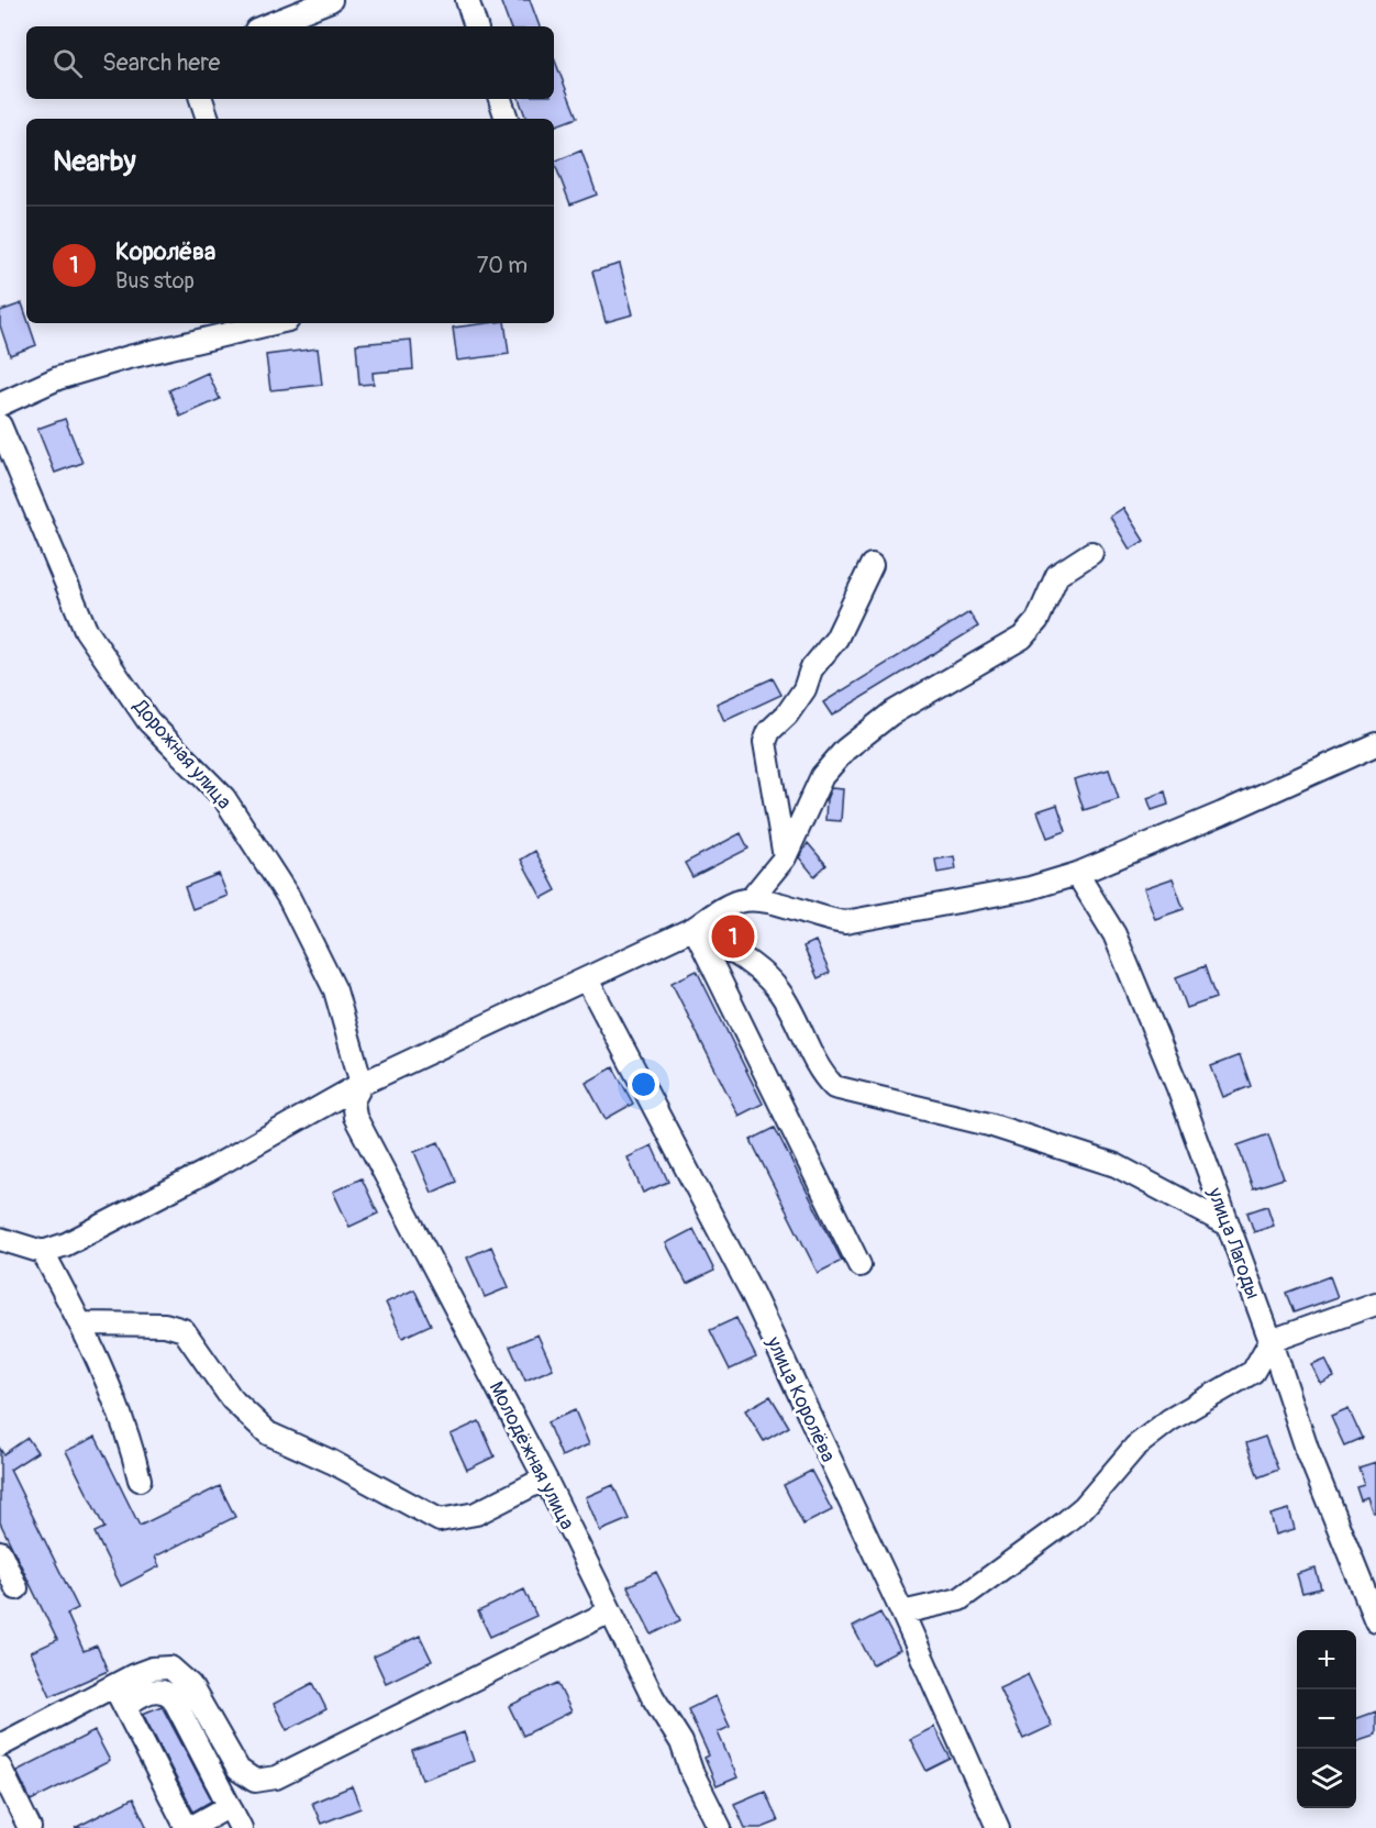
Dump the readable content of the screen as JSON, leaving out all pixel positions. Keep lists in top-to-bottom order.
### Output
{
  "streets": {
    "street": [
      "Дорожная улица",
      "улица Лагоды",
      "улица Королёва",
      "Молодёжная улица"
    ]
  },
  "crossings": [
    ["Дорожная улица", "Молодёжная улица"]
  ],
  "page": {
    "search": "Search here",
    "heading": "Nearby",
    "list": [
      {
        "mark": "1",
        "name": "Королёва",
        "note": "Bus stop",
        "value": "70 m"
      }
    ],
    "pins": "1",
    "map_buttons": ["+", "−"]
  }
}
